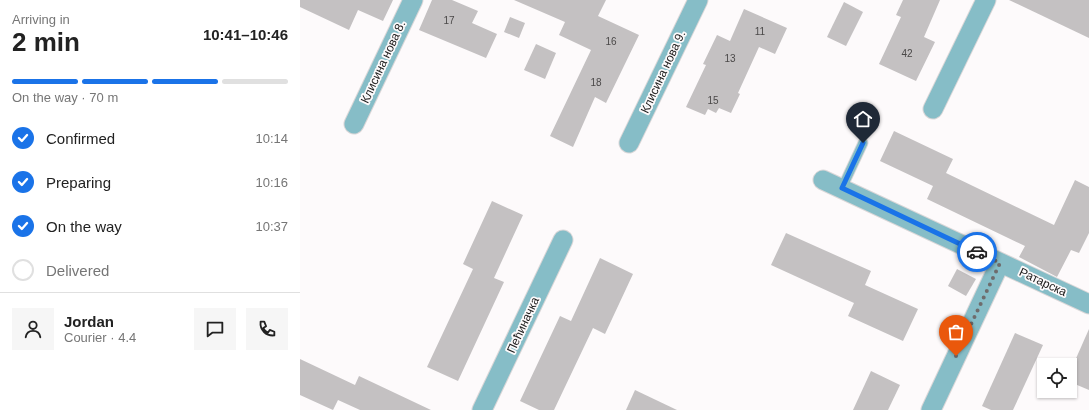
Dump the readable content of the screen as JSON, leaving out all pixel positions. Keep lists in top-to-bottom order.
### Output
{
  "streets": {
    "street": [
      "Клисина нова 8.",
      "Клисина нова 9.",
      "Ратарска",
      "Пећиначка"
    ]
  },
  "house_numbers": [
    "17",
    "11",
    "16",
    "42",
    "13",
    "18",
    "15"
  ],
  "page": {
    "heading": ["2 min", "Arriving in", "10:41–10:46"],
    "panel": ["Jordan", "Courier · 4.4"],
    "bar": "On the way · 70 m",
    "list": [
      ["Confirmed", "10:14"],
      ["Preparing", "10:16"],
      ["On the way", "10:37"],
      "Delivered"
    ]
  }
}
